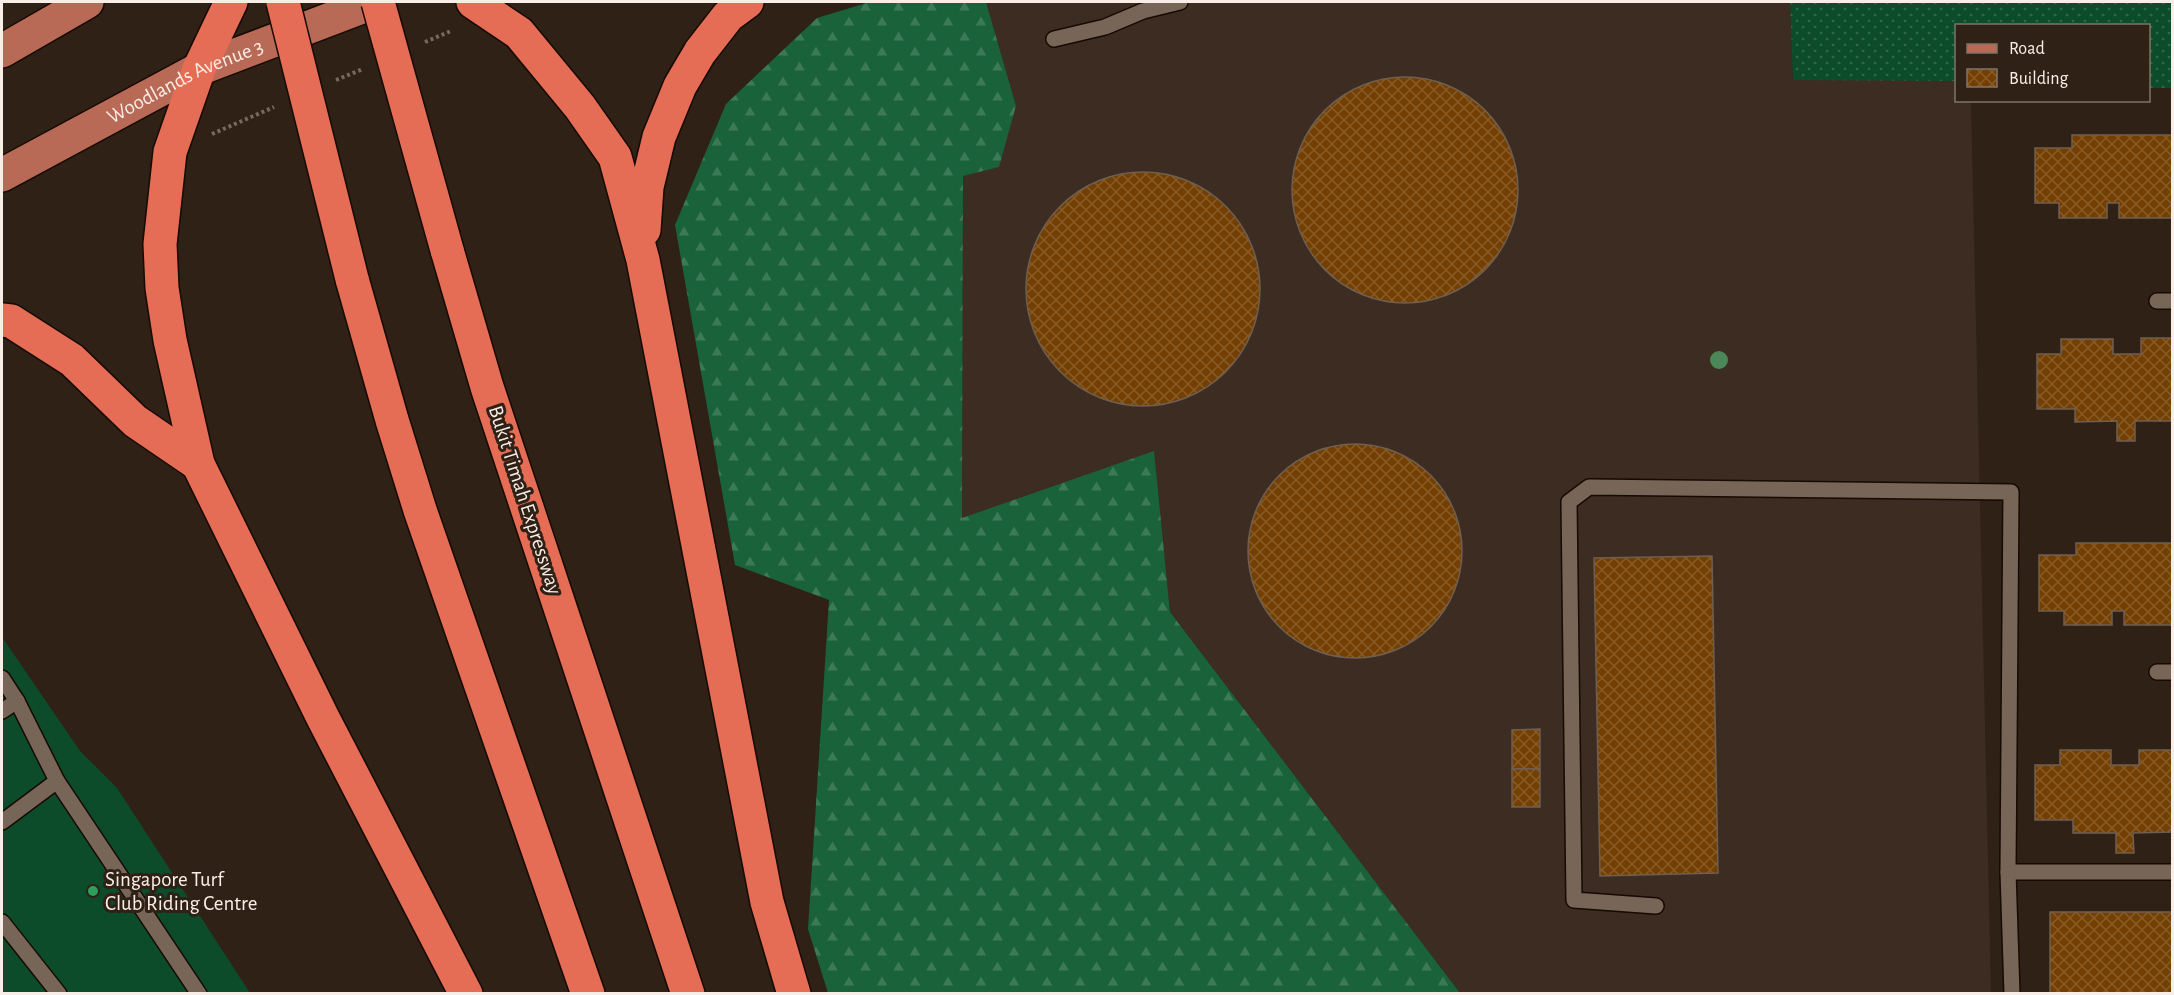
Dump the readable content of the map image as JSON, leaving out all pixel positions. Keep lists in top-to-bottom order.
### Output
{
  "streets": {
    "highway": ["Bukit Timah Expressway"],
    "main road": ["Woodlands Avenue 3"]
  },
  "crossings": [
    ["Woodlands Avenue 3", "Bukit Timah Expressway"]
  ],
  "places": ["Singapore Turf Club Riding Centre"],
  "legend": ["Road", "Building"]
}
